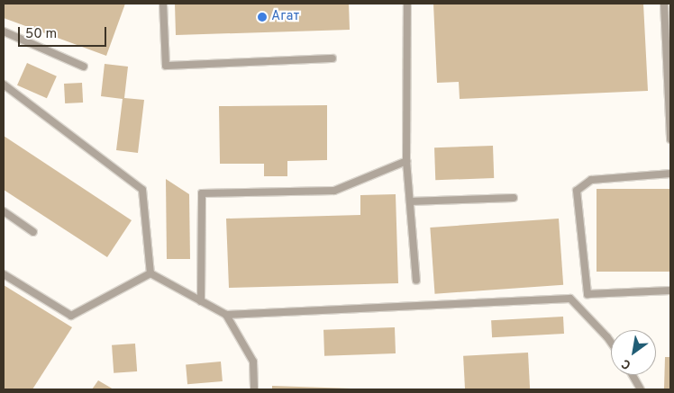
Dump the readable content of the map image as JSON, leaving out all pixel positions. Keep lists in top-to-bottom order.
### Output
{
  "places": ["Агат"],
  "scale_bar": "50 m",
  "north": "bottom left"
}
